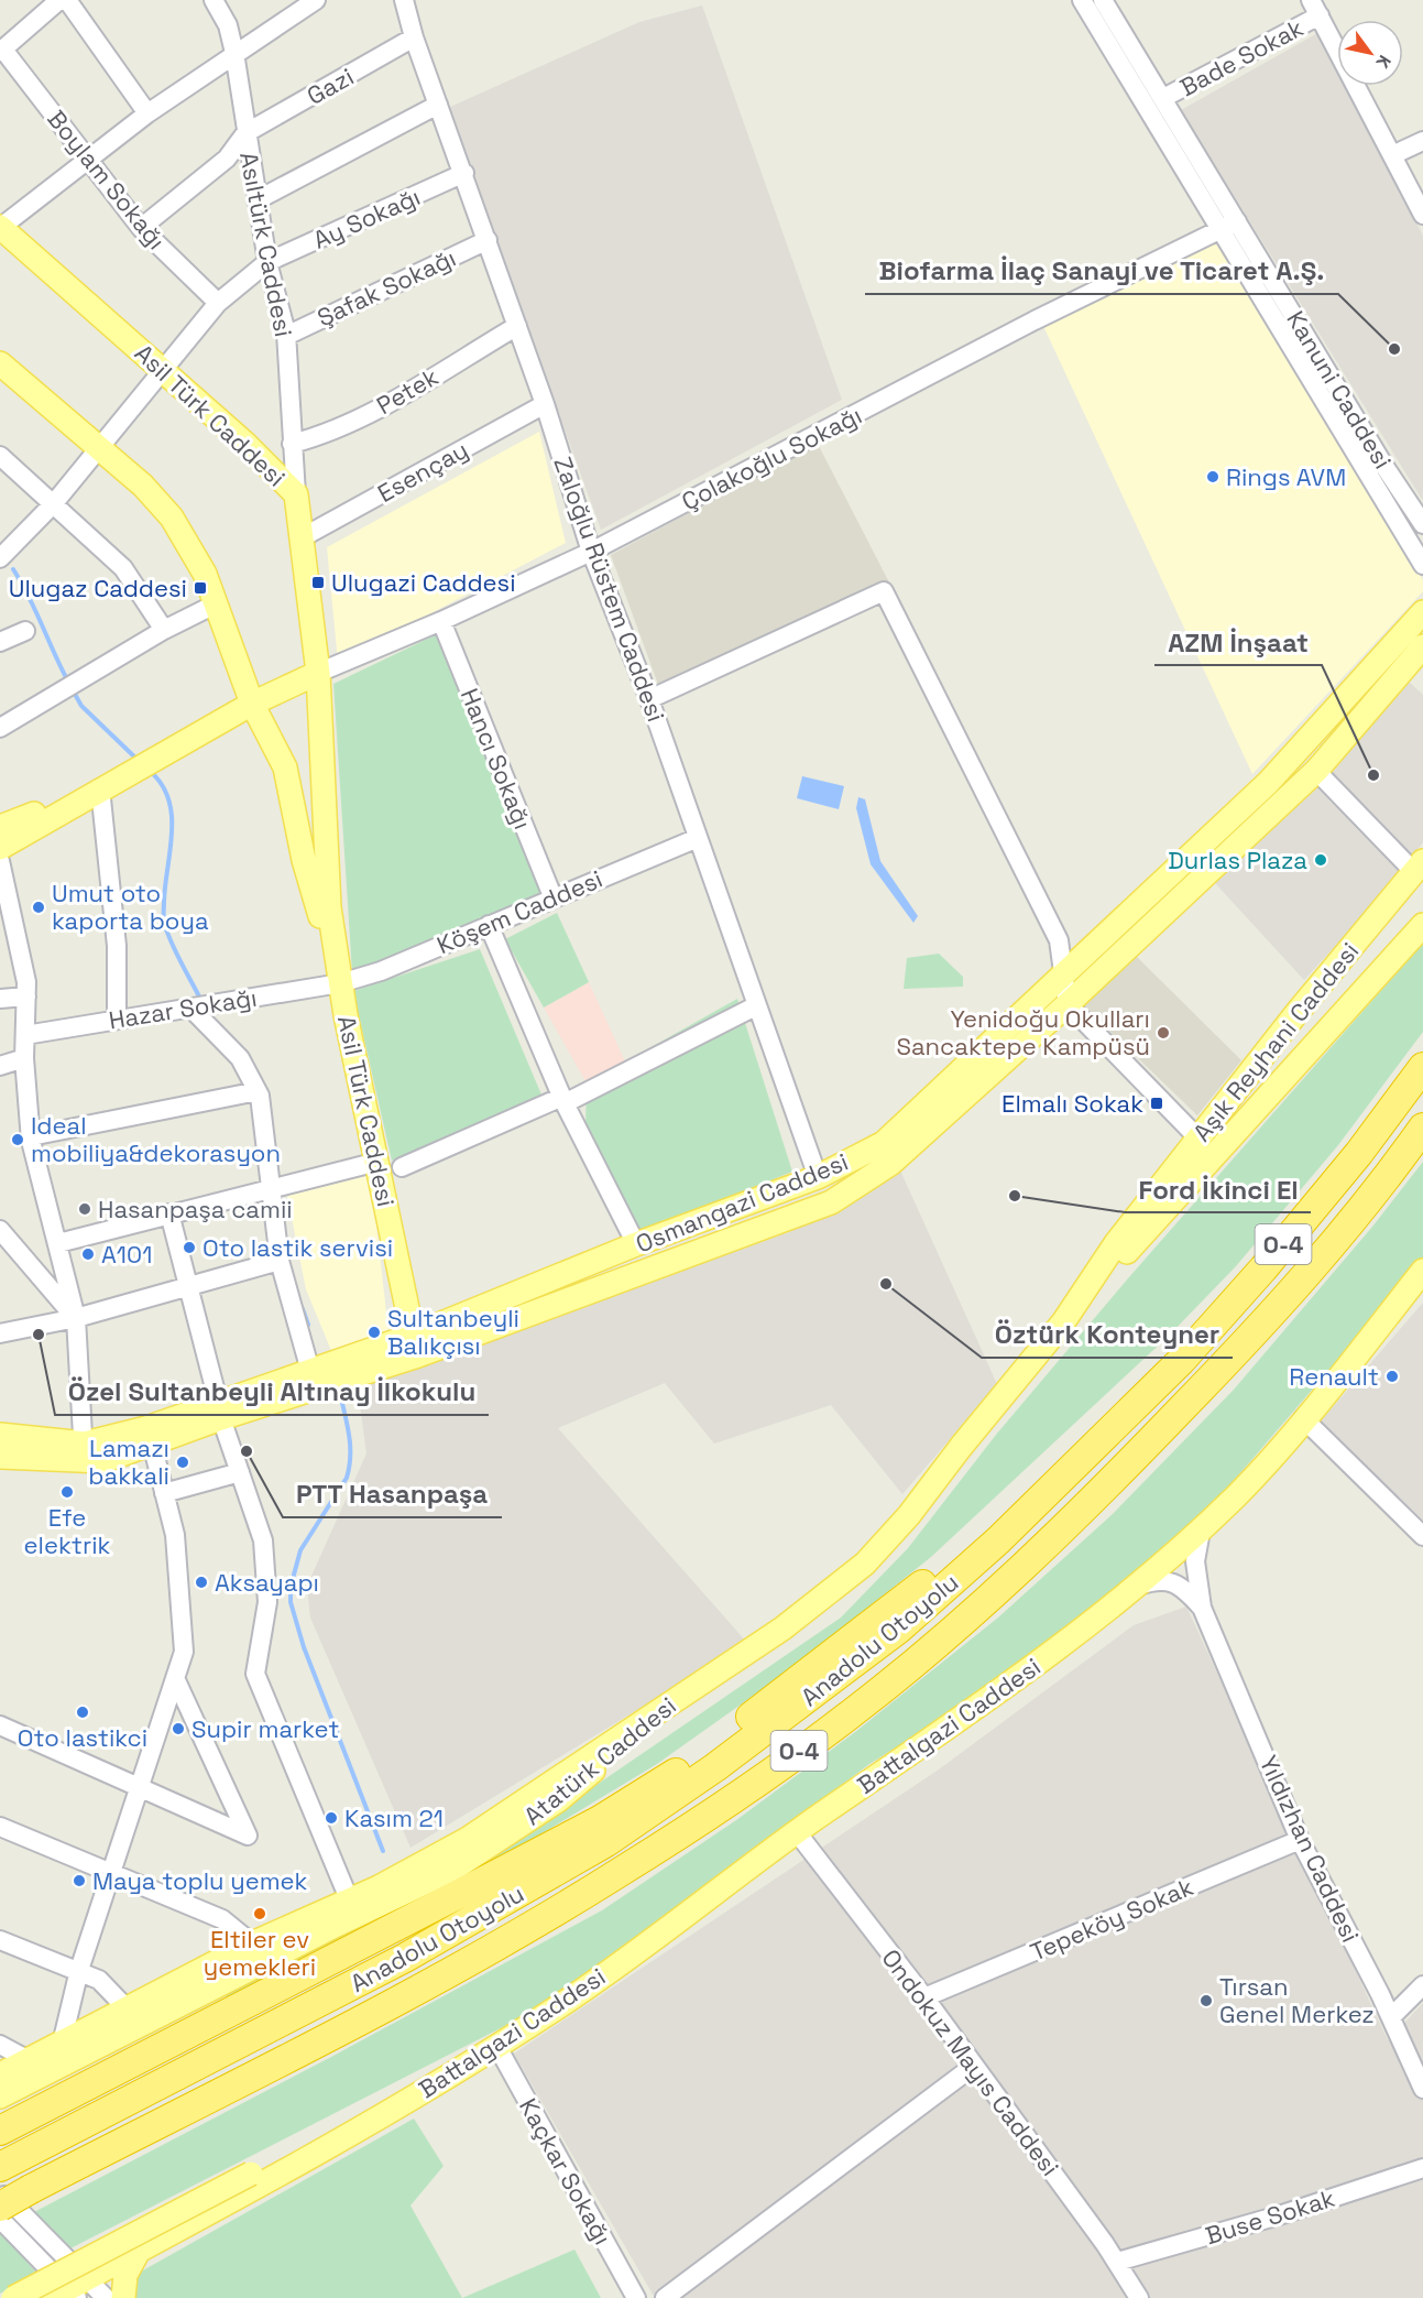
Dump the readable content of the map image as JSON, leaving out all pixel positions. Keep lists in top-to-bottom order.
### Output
{
  "streets": {
    "highway": ["O-4", "Anadolu Otoyolu"],
    "main road": [
      "Asil Türk Caddesi",
      "Aşık Reyhani Caddesi",
      "Osmangazi Caddesi",
      "Battalgazi Caddesi",
      "Atatürk Caddesi"
    ],
    "street": [
      "Bade Sokak",
      "Gazi",
      "Boylam Sokağı",
      "Ay Sokağı",
      "Asıltürk Caddesi",
      "Şafak Sokağı",
      "Kanuni Caddesi",
      "Petek",
      "Çolakoğlu Sokağı",
      "Esençay",
      "Zaloğlu Rüstem Caddesi",
      "Hancı Sokağı",
      "Köşem Caddesi",
      "Hazar Sokağı",
      "Yıldızhan Caddesi",
      "Tepeköy Sokak",
      "Ondokuz Mayıs Caddesi",
      "Kaçkar Sokağı",
      "Buse Sokak"
    ]
  },
  "crossings": [
    ["Bade Sokak", "Kanuni Caddesi"],
    ["Gazi", "Asıltürk Caddesi"],
    ["Gazi", "Zaloğlu Rüstem Caddesi"],
    ["Boylam Sokağı", "Ay Sokağı"],
    ["Ay Sokağı", "Asıltürk Caddesi"],
    ["Ay Sokağı", "Asil Türk Caddesi"],
    ["Ay Sokağı", "Zaloğlu Rüstem Caddesi"],
    ["Asıltürk Caddesi", "Şafak Sokağı"],
    ["Asıltürk Caddesi", "Petek"],
    ["Asıltürk Caddesi", "Asil Türk Caddesi"],
    ["Şafak Sokağı", "Zaloğlu Rüstem Caddesi"],
    ["Kanuni Caddesi", "Çolakoğlu Sokağı"],
    ["Petek", "Zaloğlu Rüstem Caddesi"],
    ["Asil Türk Caddesi", "Çolakoğlu Sokağı"],
    ["Asil Türk Caddesi", "Esençay"],
    ["Asil Türk Caddesi", "Köşem Caddesi"],
    ["Asil Türk Caddesi", "Hazar Sokağı"],
    ["Asil Türk Caddesi", "Osmangazi Caddesi"],
    ["Çolakoğlu Sokağı", "Zaloğlu Rüstem Caddesi"],
    ["Çolakoğlu Sokağı", "Hancı Sokağı"],
    ["Esençay", "Zaloğlu Rüstem Caddesi"],
    ["Zaloğlu Rüstem Caddesi", "Köşem Caddesi"],
    ["Zaloğlu Rüstem Caddesi", "Osmangazi Caddesi"],
    ["Hancı Sokağı", "Köşem Caddesi"],
    ["Köşem Caddesi", "Hazar Sokağı"],
    ["Aşık Reyhani Caddesi", "Atatürk Caddesi"],
    ["Battalgazi Caddesi", "Ondokuz Mayıs Caddesi"],
    ["Battalgazi Caddesi", "Kaçkar Sokağı"],
    ["Yıldızhan Caddesi", "Tepeköy Sokak"],
    ["Tepeköy Sokak", "Ondokuz Mayıs Caddesi"],
    ["Ondokuz Mayıs Caddesi", "Buse Sokak"]
  ],
  "places": {
    "other": [
      "Biofarma İlaç Sanayi ve Ticaret A.Ş.",
      "Rings AVM",
      "AZM İnşaat",
      "Durlas Plaza",
      "Umut oto kaporta boya",
      "Yenidoğu Okulları Sancaktepe Kampüsü",
      "Ideal mobiliya&dekorasyon",
      "Ford İkinci El",
      "Hasanpaşa camii",
      "Oto lastik servisi",
      "A101",
      "Öztürk Konteyner",
      "Sultanbeyli Balıkçısı",
      "Özel Sultanbeyli Altınay İlkokulu",
      "Renault",
      "PTT Hasanpaşa",
      "Lamazı bakkali",
      "Efe elektrik",
      "Aksayapı",
      "Oto lastikci",
      "Supir market",
      "Kasım 21",
      "Maya toplu yemek",
      "Eltiler ev yemekleri",
      "Tırsan Genel Merkez"
    ],
    "transit": ["Ulugazi Caddesi", "Ulugaz Caddesi", "Elmalı Sokak"]
  },
  "north": "bottom right"
}
